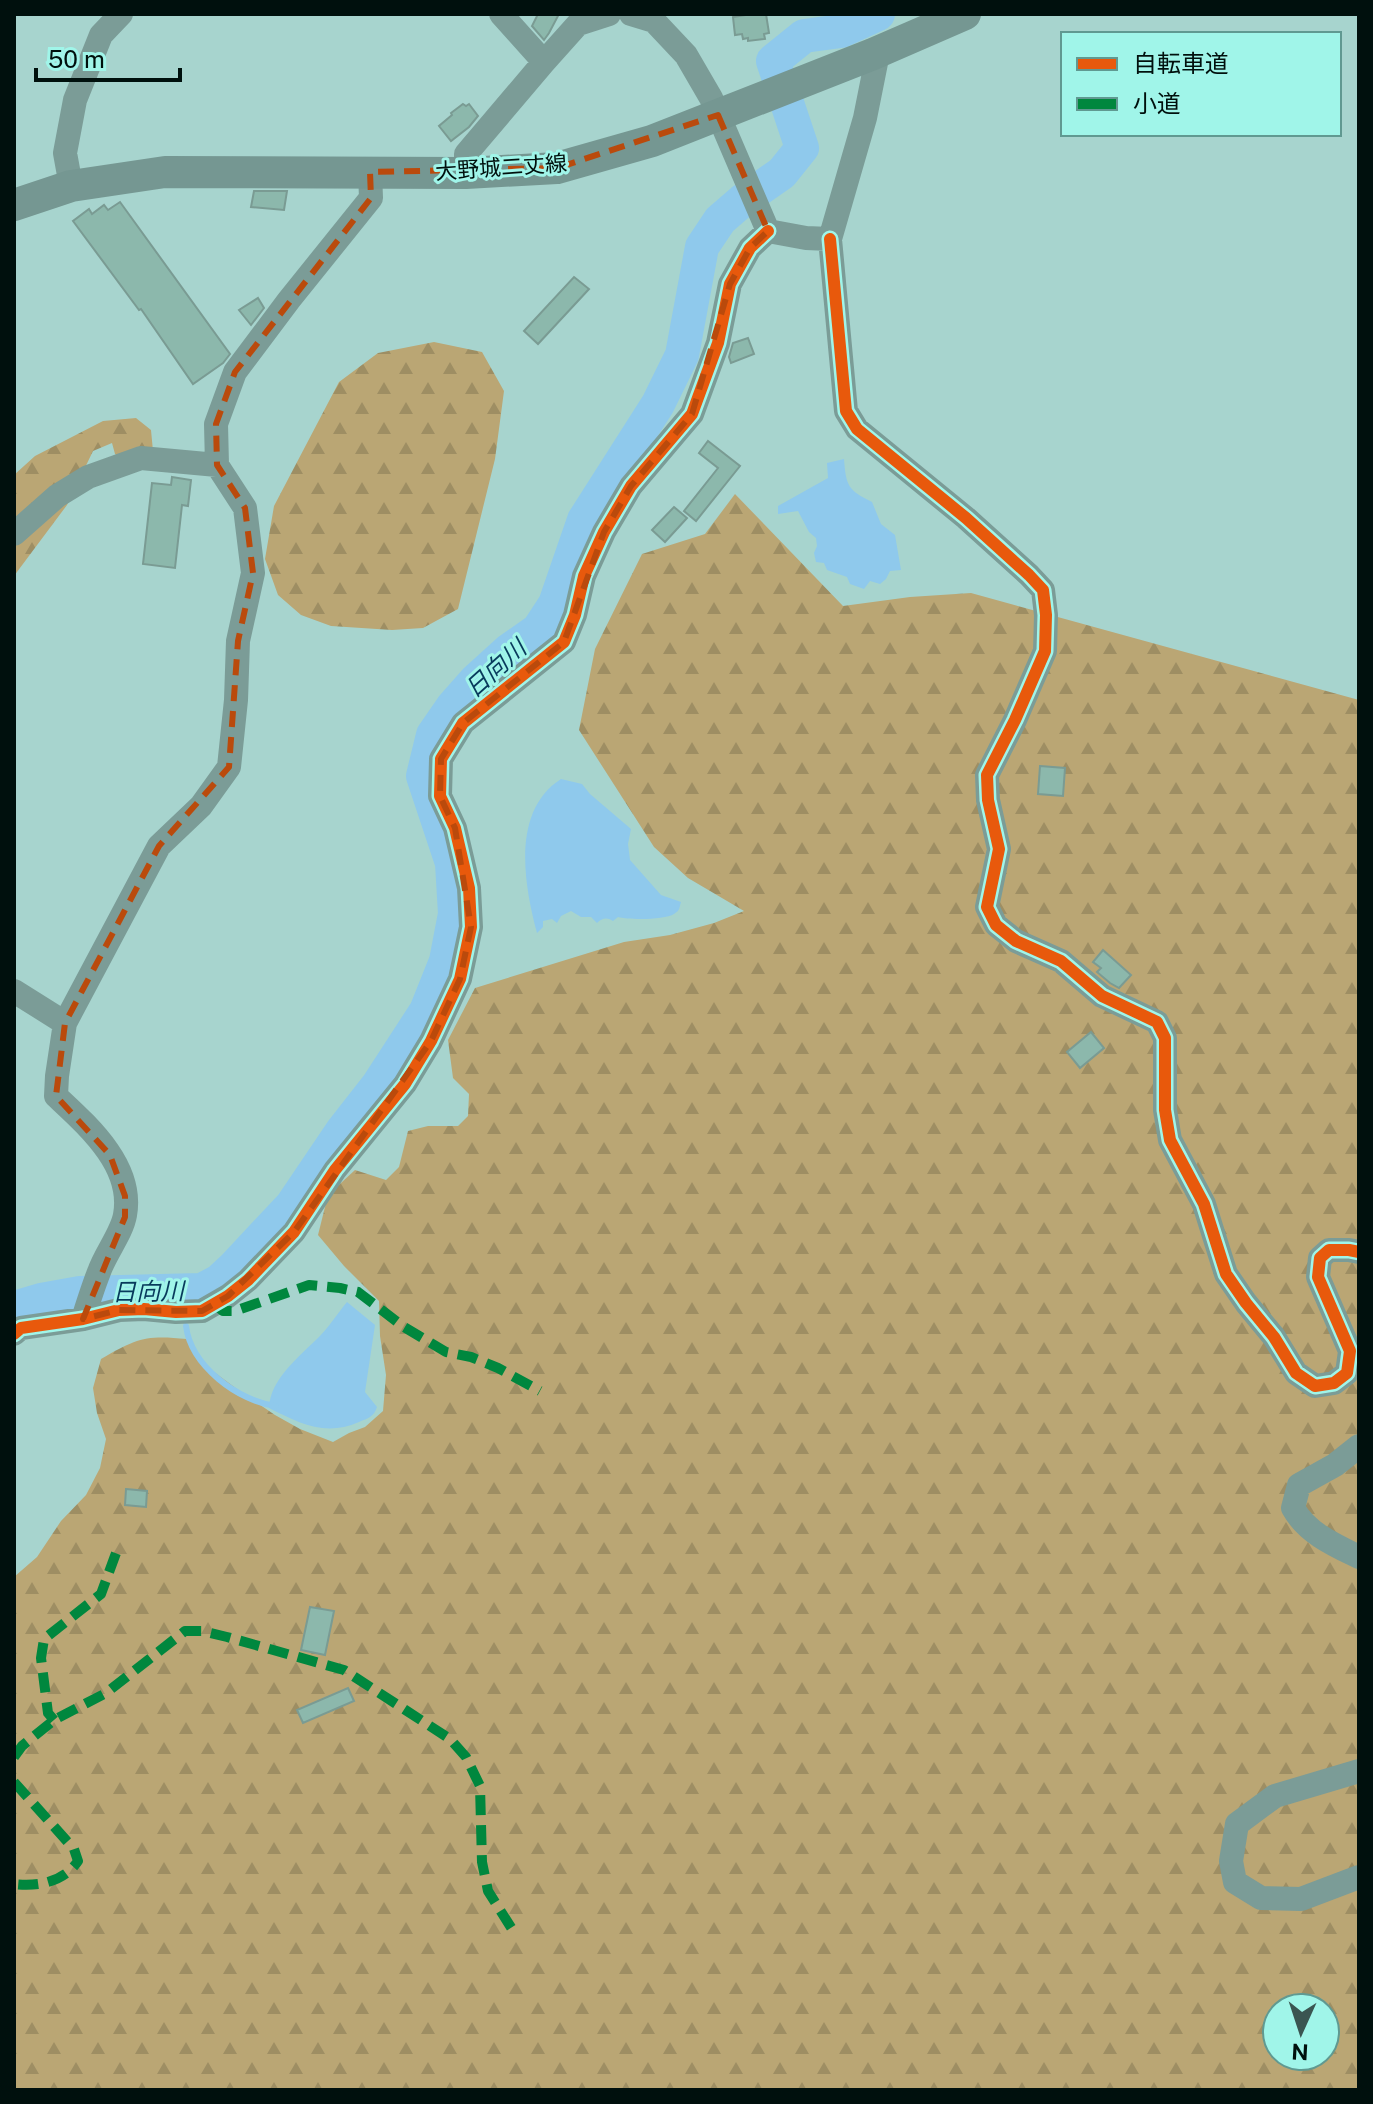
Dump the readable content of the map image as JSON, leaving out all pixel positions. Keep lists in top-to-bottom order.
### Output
{
  "streets": {
    "main road": ["大野城二丈線"]
  },
  "water": ["日向川"],
  "legend": ["自転車道", "小道"],
  "scale_bar": "50 m",
  "north": "bottom"
}
